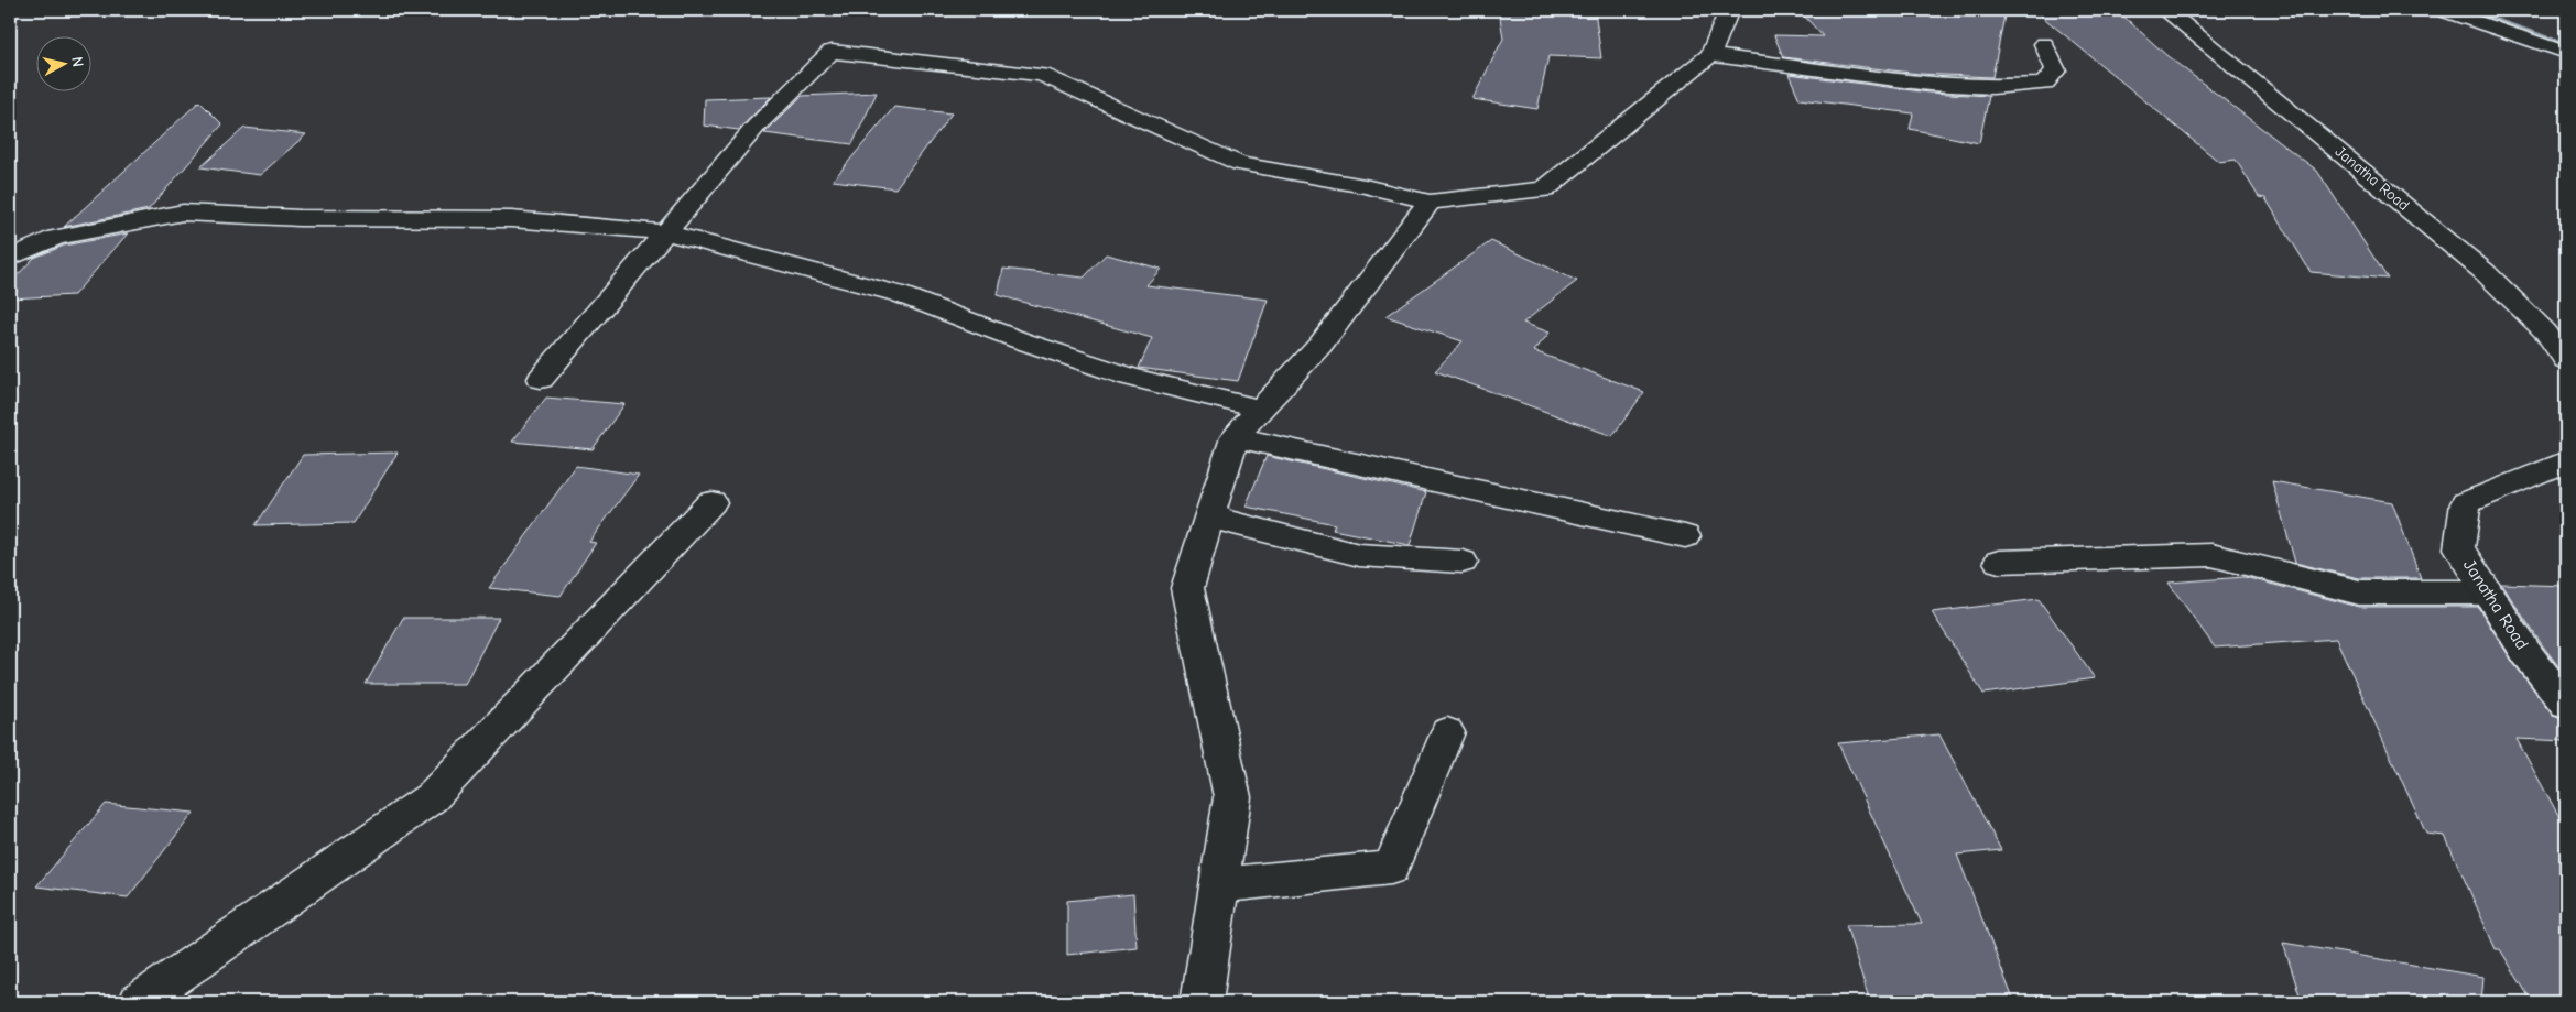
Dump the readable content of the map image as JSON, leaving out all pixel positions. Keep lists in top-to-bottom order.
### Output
{
  "streets": {
    "street": ["Janatha Road"]
  },
  "north": "right"
}
